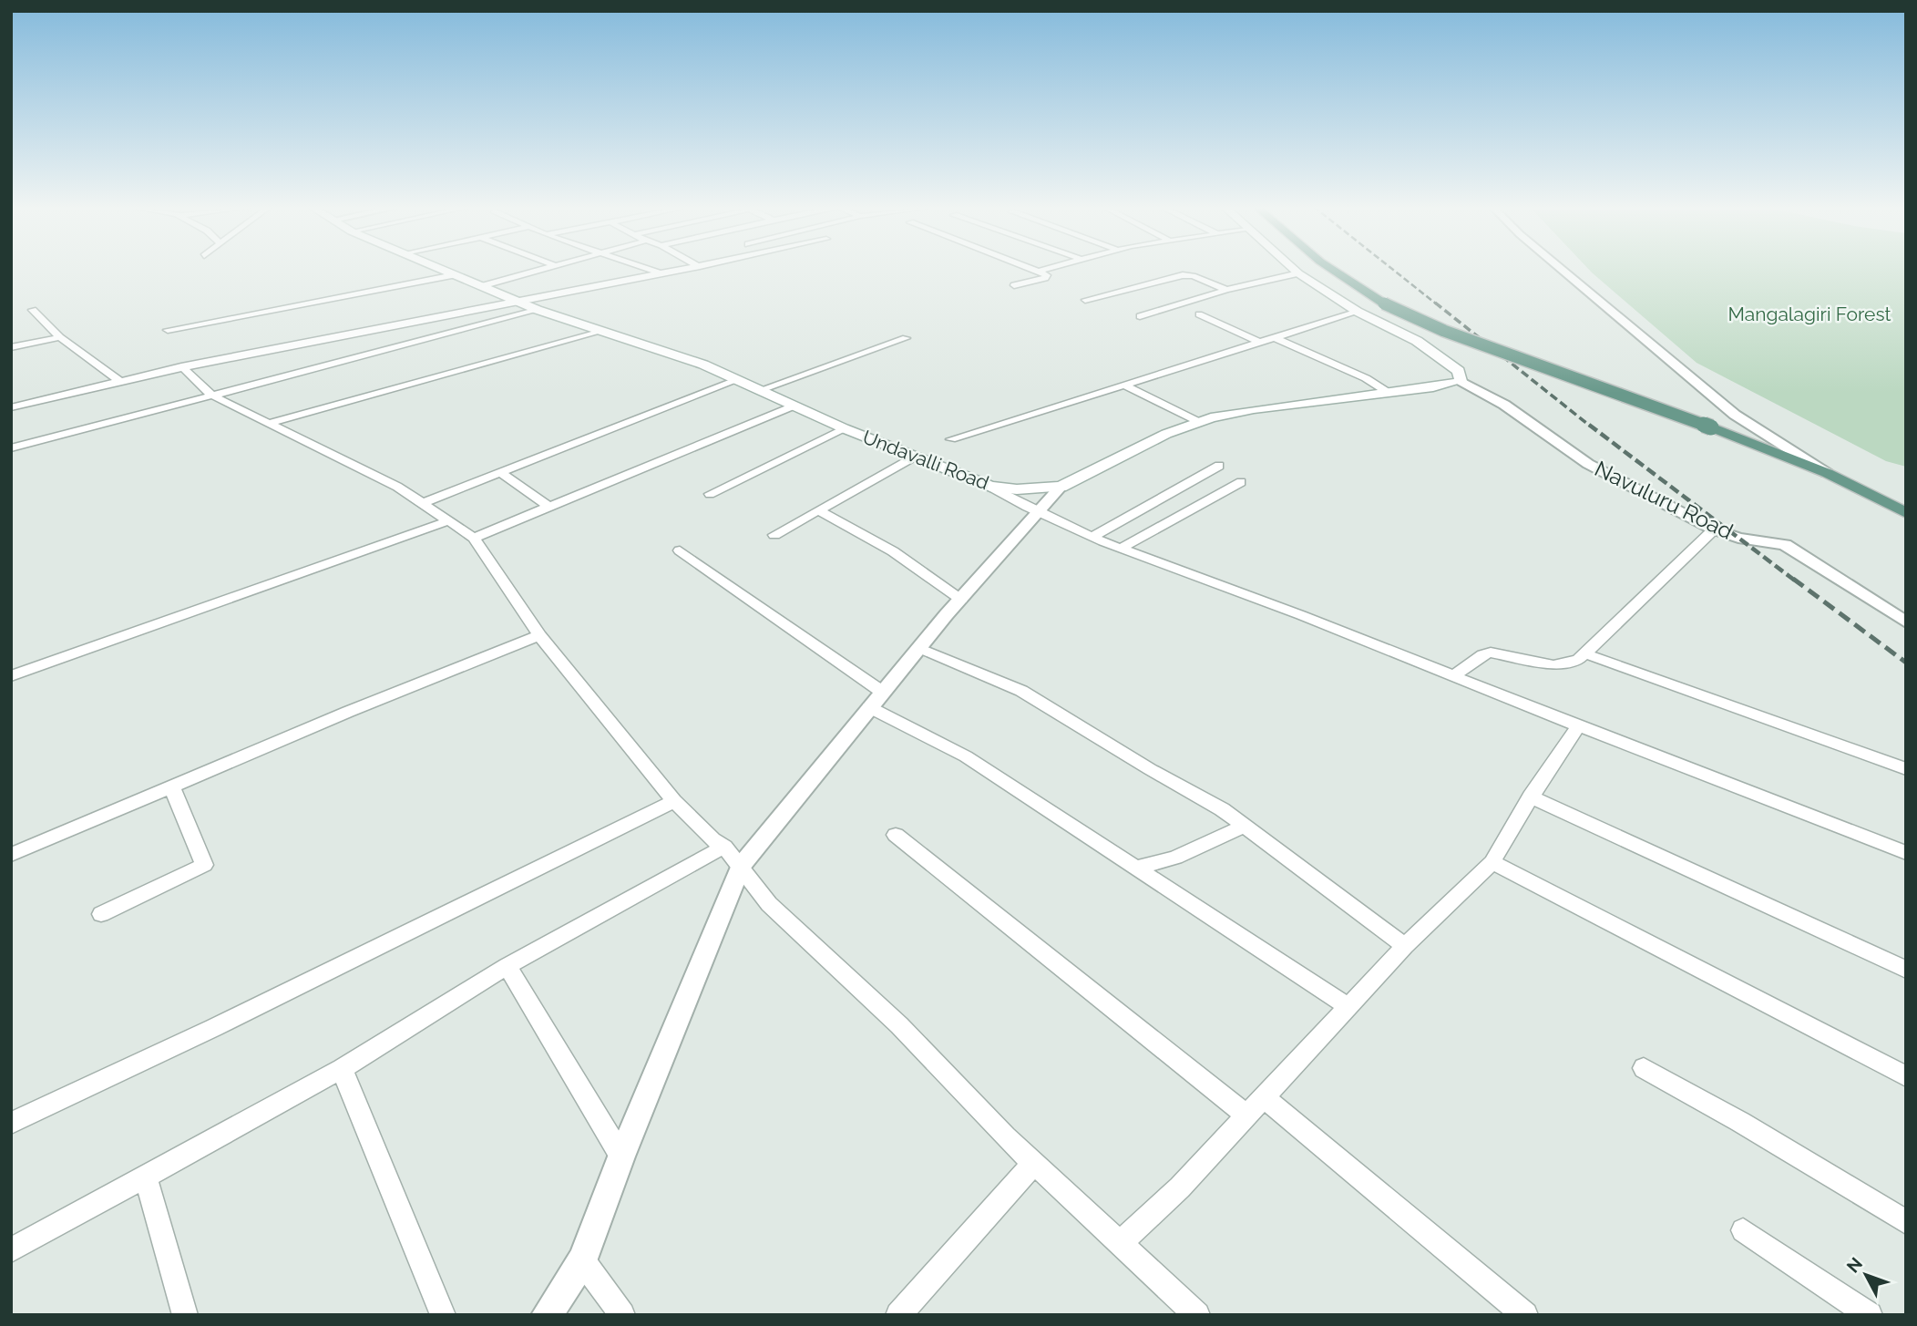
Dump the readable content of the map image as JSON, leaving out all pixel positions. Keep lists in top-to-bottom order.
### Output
{
  "streets": {
    "main road": ["Undavalli Road"],
    "street": ["Navuluru Road"]
  },
  "crossings": [
    ["Undavalli Road", "Navuluru Road"]
  ],
  "parks": ["Mangalagiri Forest"],
  "north": "top left"
}
